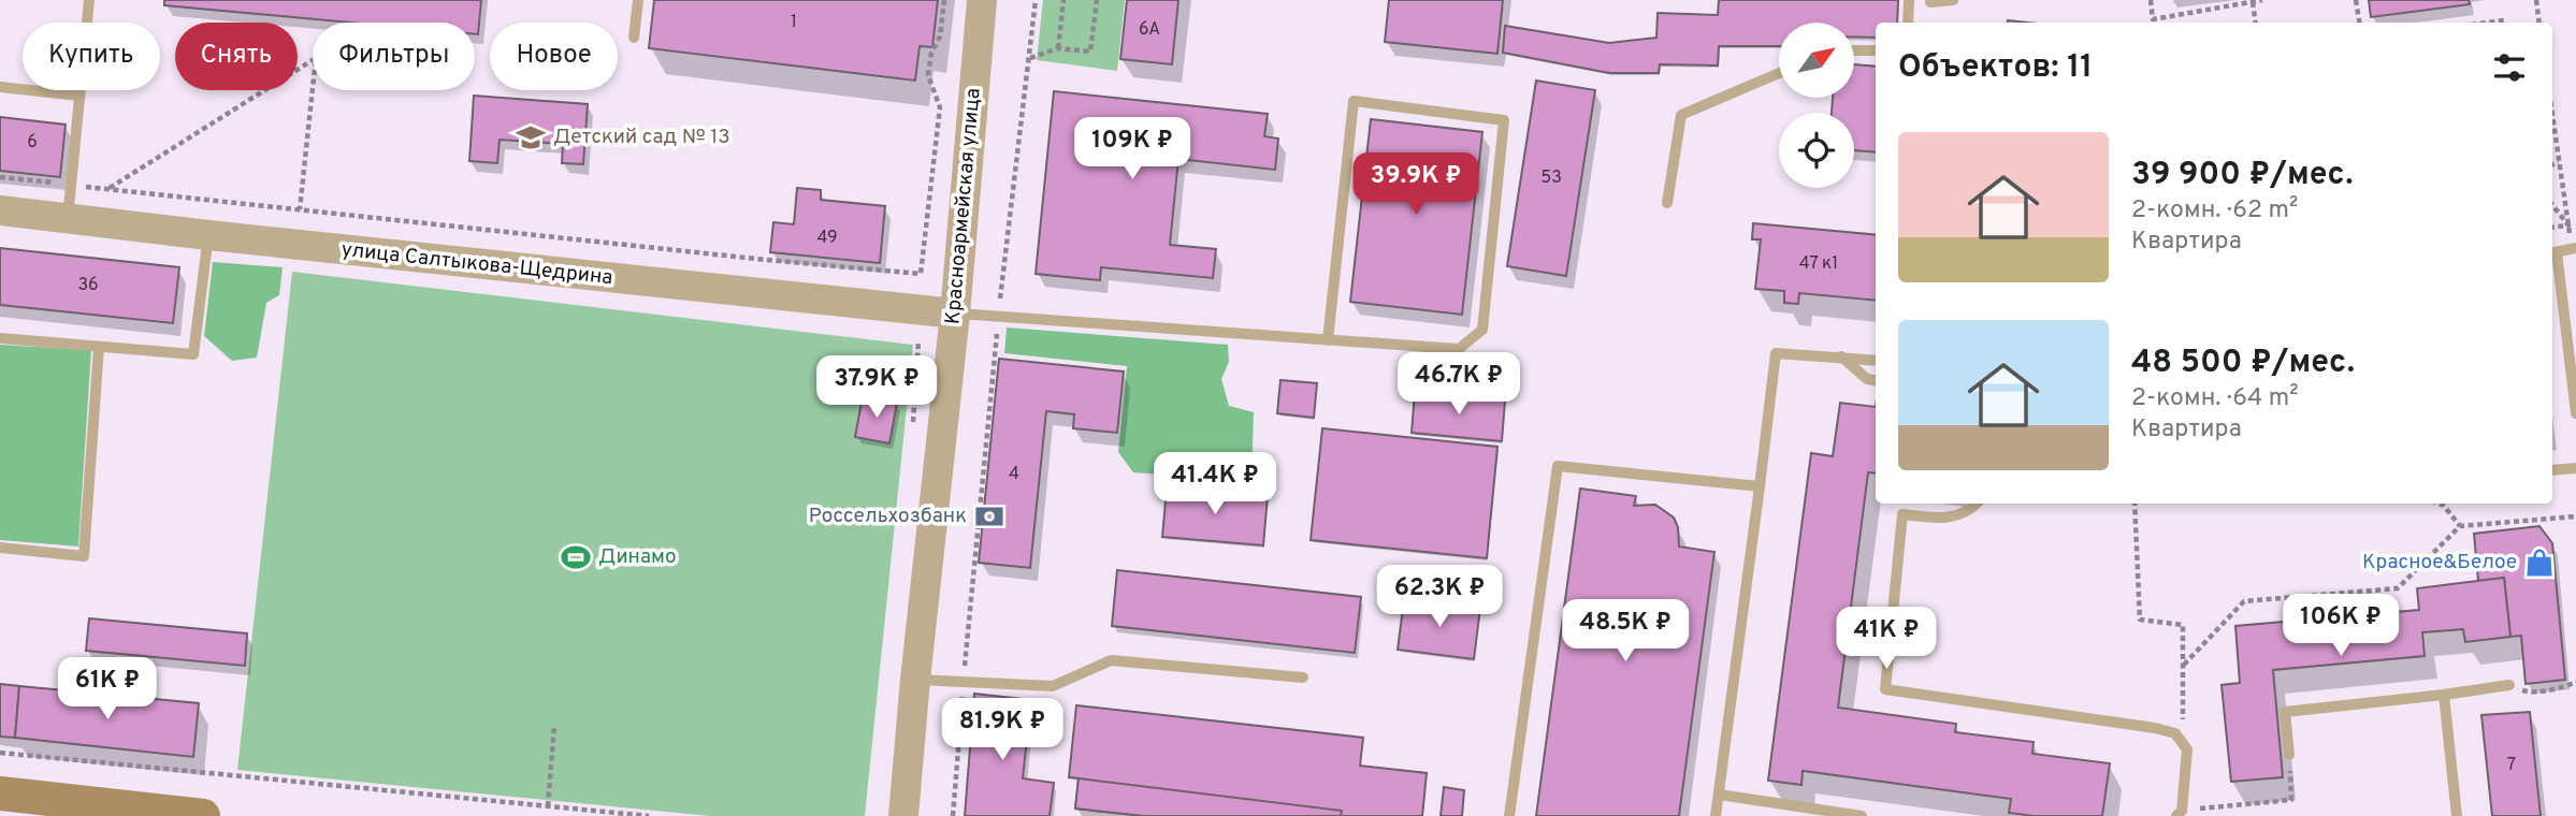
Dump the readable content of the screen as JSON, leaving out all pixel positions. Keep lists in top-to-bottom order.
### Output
{
  "streets": {
    "street": ["Красноармейская улица", "улица Салтыкова-Щедрина"]
  },
  "crossings": [
    ["Красноармейская улица", "улица Салтыкова-Щедрина"]
  ],
  "places": {
    "school or university": ["Детский сад № 13"],
    "bank": ["Россельхозбанк"],
    "sports": ["Динамо"],
    "shop": ["Красное&Белое"]
  },
  "house_numbers": [
    "1",
    "6А",
    "6",
    "53",
    "49",
    "47 к1",
    "36",
    "4",
    "7"
  ],
  "north": "top right",
  "page": {
    "chip": [
      "Купить",
      "Снять",
      "Фильтры",
      "Новое"
    ],
    "heading": "Объектов: 11",
    "list": [
      {
        "name": "39 900 ₽/мес.",
        "note": "2-комн. · 62 m² · Квартира"
      },
      {
        "name": "48 500 ₽/мес.",
        "note": "2-комн. · 64 m² · Квартира"
      }
    ],
    "price": [
      "109K ₽",
      "39.9K ₽",
      "46.7K ₽",
      "37.9K ₽",
      "41.4K ₽",
      "62.3K ₽",
      "106K ₽",
      "48.5K ₽",
      "41K ₽",
      "61K ₽",
      "81.9K ₽"
    ]
  }
}
